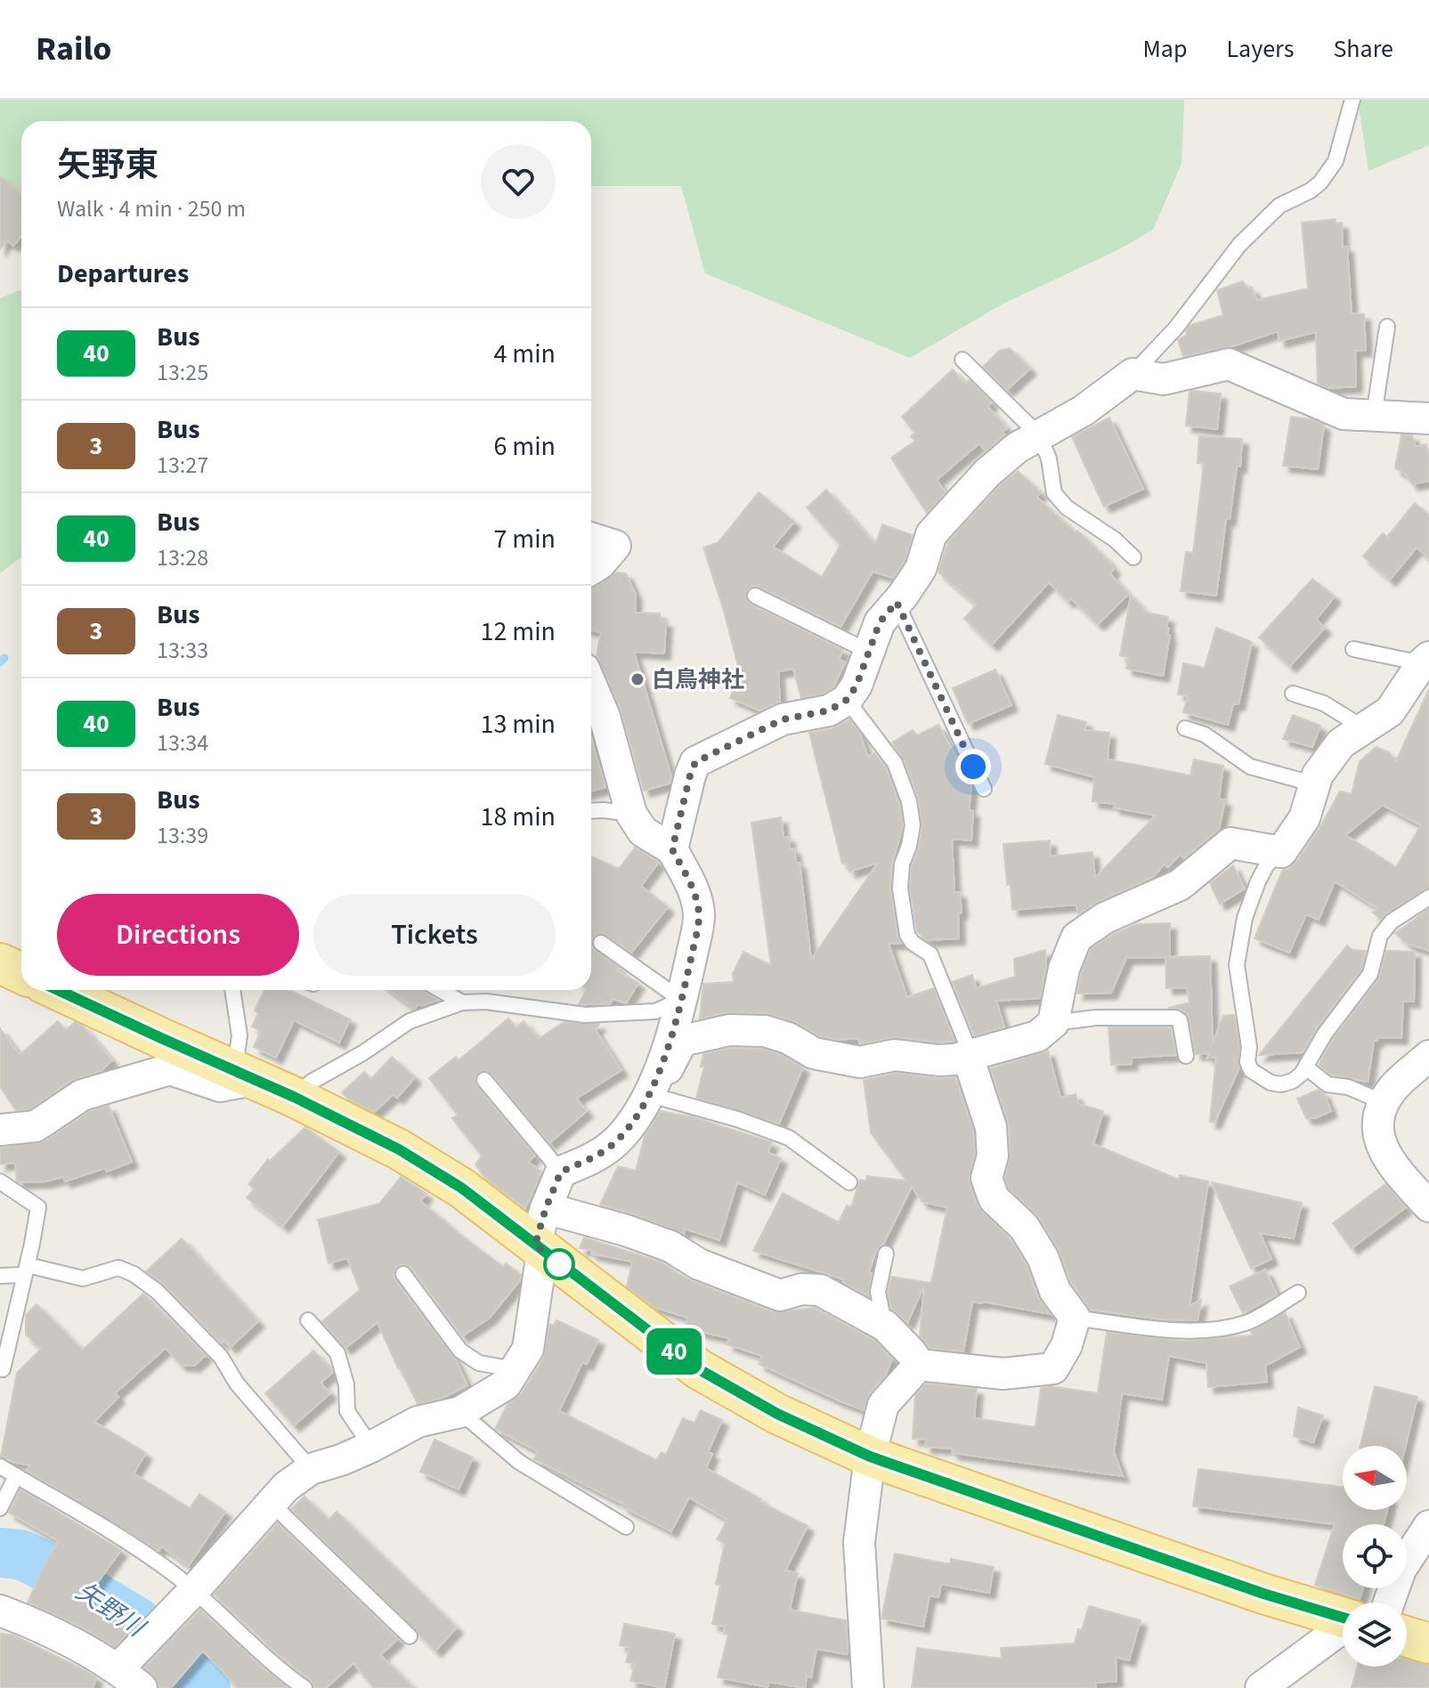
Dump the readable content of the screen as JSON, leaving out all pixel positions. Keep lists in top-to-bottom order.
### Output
{
  "water": ["矢野川"],
  "places": ["白鳥神社"],
  "lines": ["bus line 40"],
  "north": "left",
  "page": {
    "header": "Railo",
    "nav": ["Map", "Layers", "Share"],
    "on_map": "40",
    "heading": [
      ["矢野東", "Walk · 4 min · 250 m"],
      "Departures"
    ],
    "list": [
      {
        "mark": "40",
        "name": "Bus",
        "note": "13:25",
        "value": "4 min"
      },
      {
        "mark": "3",
        "name": "Bus",
        "note": "13:27",
        "value": "6 min"
      },
      {
        "mark": "40",
        "name": "Bus",
        "note": "13:28",
        "value": "7 min"
      },
      {
        "mark": "3",
        "name": "Bus",
        "note": "13:33",
        "value": "12 min"
      },
      {
        "mark": "40",
        "name": "Bus",
        "note": "13:34",
        "value": "13 min"
      },
      {
        "mark": "3",
        "name": "Bus",
        "note": "13:39",
        "value": "18 min"
      }
    ],
    "buttons": ["Directions", "Tickets"]
  }
}
